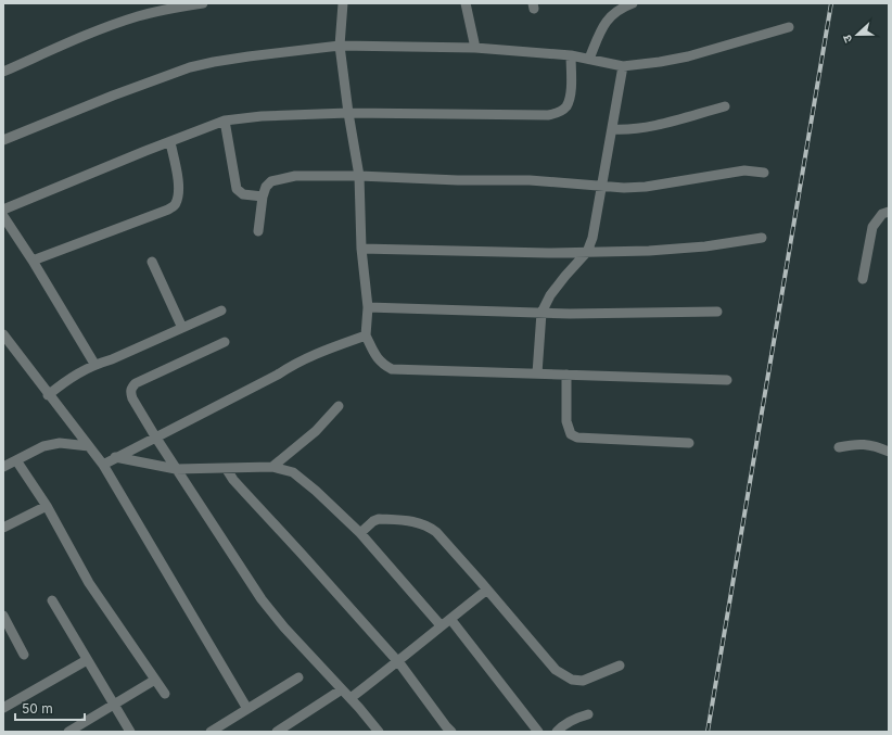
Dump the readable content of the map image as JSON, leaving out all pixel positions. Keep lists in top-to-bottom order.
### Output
{
  "scale_bar": "50 m",
  "north": "left"
}
